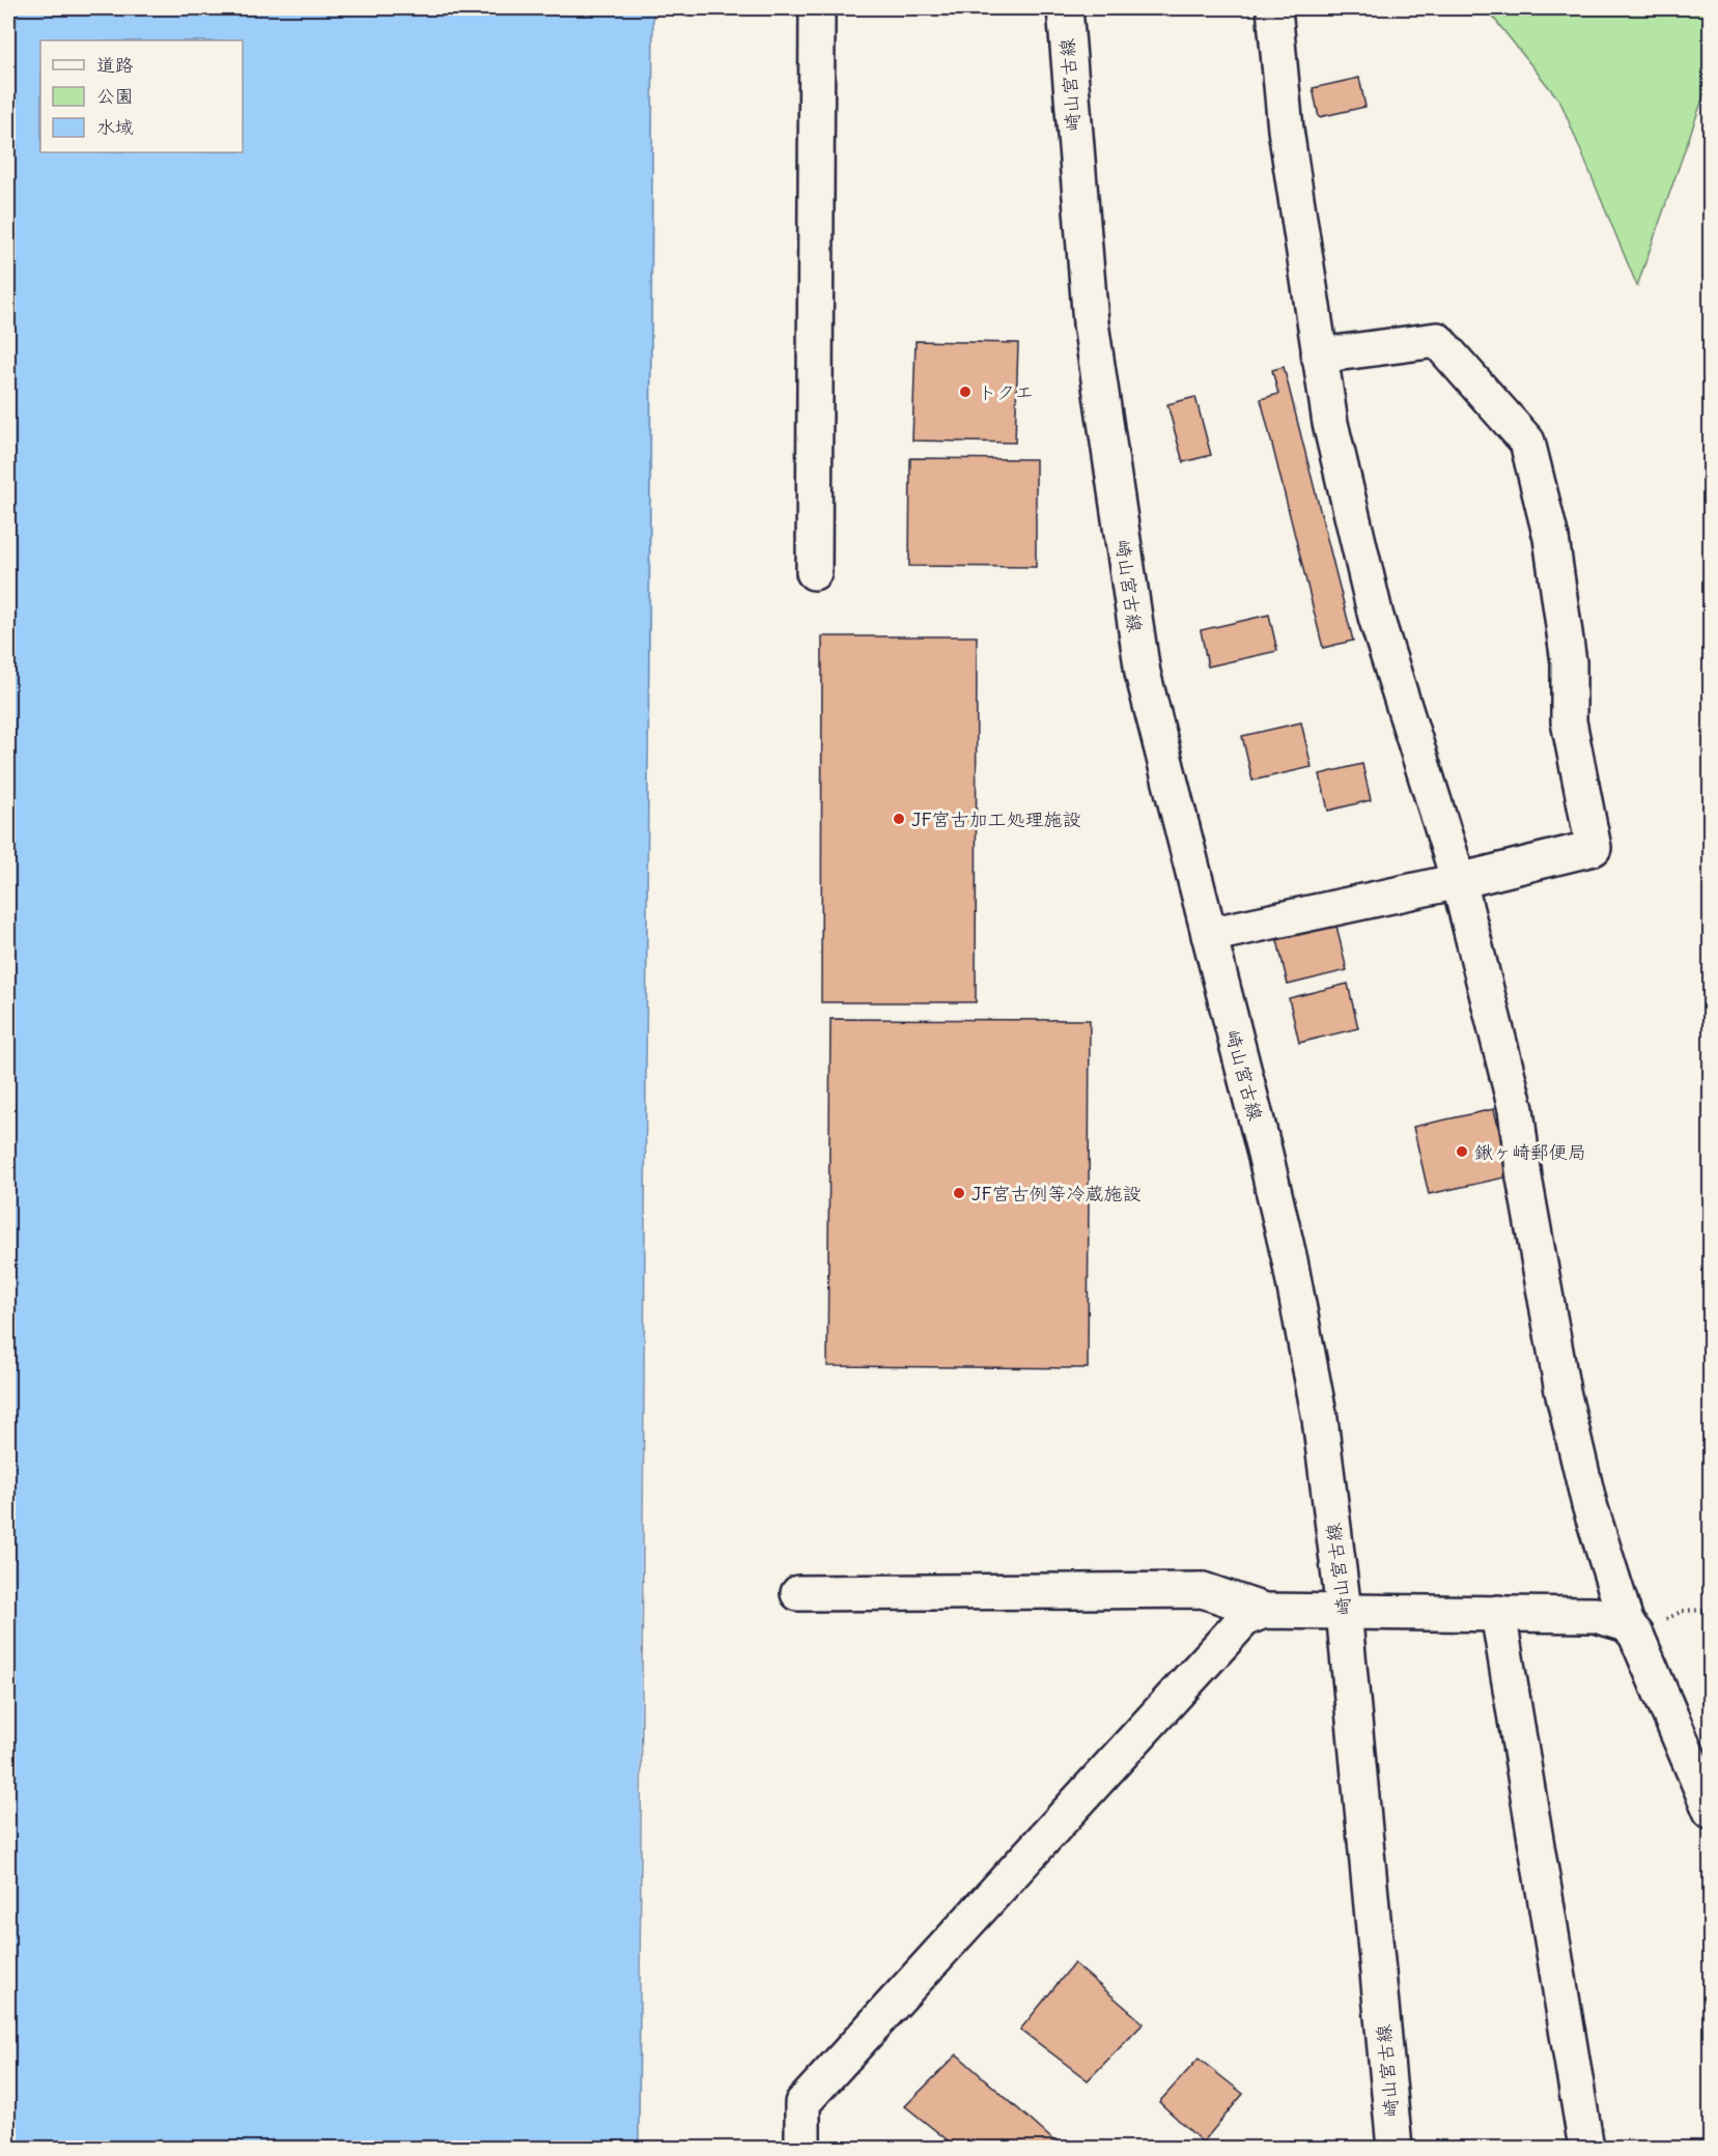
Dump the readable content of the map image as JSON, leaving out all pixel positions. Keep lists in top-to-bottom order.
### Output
{
  "streets": {
    "street": ["崎山宮古線"]
  },
  "places": [
    "トクエ",
    "JF宮古加工処理施設",
    "鍬ヶ崎郵便局",
    "JF宮古例等冷蔵施設"
  ],
  "legend": ["道路", "公園", "水域"]
}
